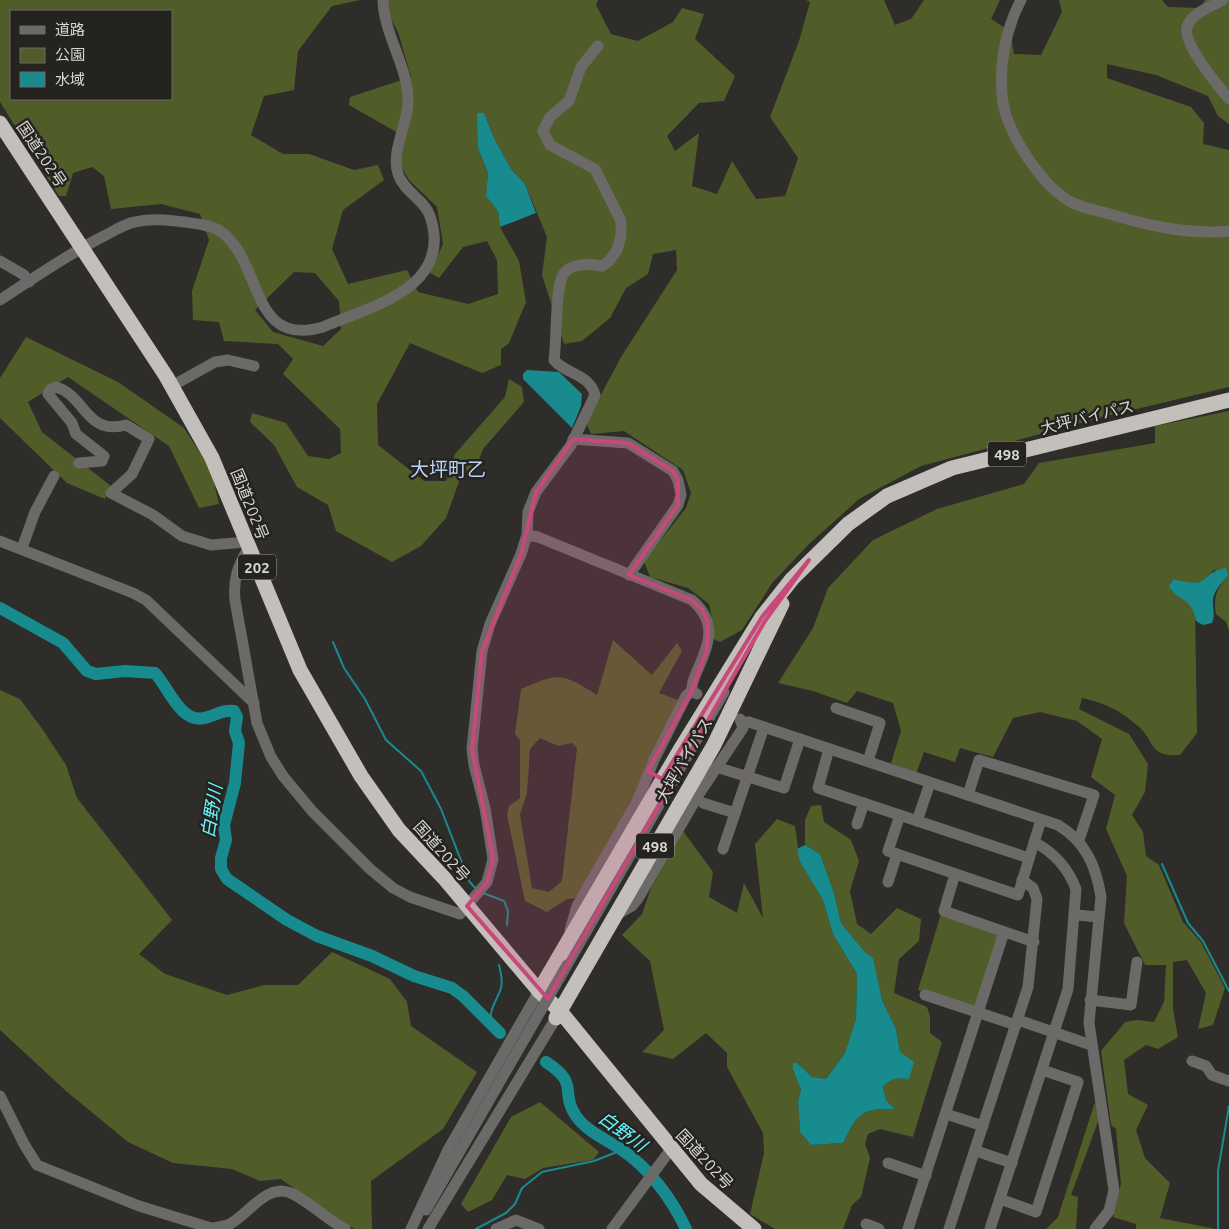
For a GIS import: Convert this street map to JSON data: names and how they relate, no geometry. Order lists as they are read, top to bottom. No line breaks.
{"streets":{"highway":["国道202号","大坪バイパス","498","202"]},"crossings":[["国道202号","大坪バイパス"]],"districts":["大坪町乙"],"water":["白野川"],"legend":["道路","公園","水域"]}
